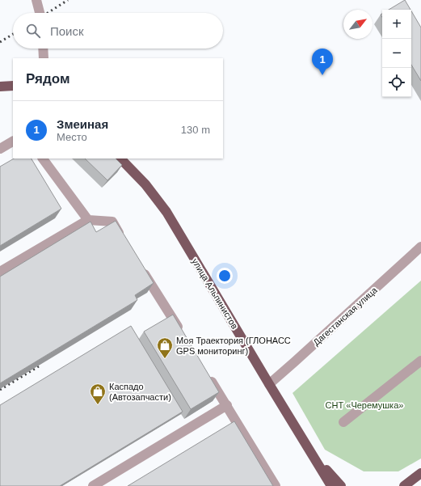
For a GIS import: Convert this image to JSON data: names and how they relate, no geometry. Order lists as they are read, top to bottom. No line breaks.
{"streets":{"main road":["улица Альпинистов"],"street":["Дагестанская улица"]},"crossings":[["улица Альпинистов","Дагестанская улица"]],"parks":["СНТ «Черемушка»"],"places":{"shop":["Моя Траектория (ГЛОНАСС GPS мониторинг)","Каспадо (Автозапчасти)"]},"north":"top right","page":{"map_buttons":["+","−"],"search":"Поиск","pins":"1","heading":"Рядом","list":[{"mark":"1","name":"Змеиная","note":"Место","value":"130 m"}]}}
